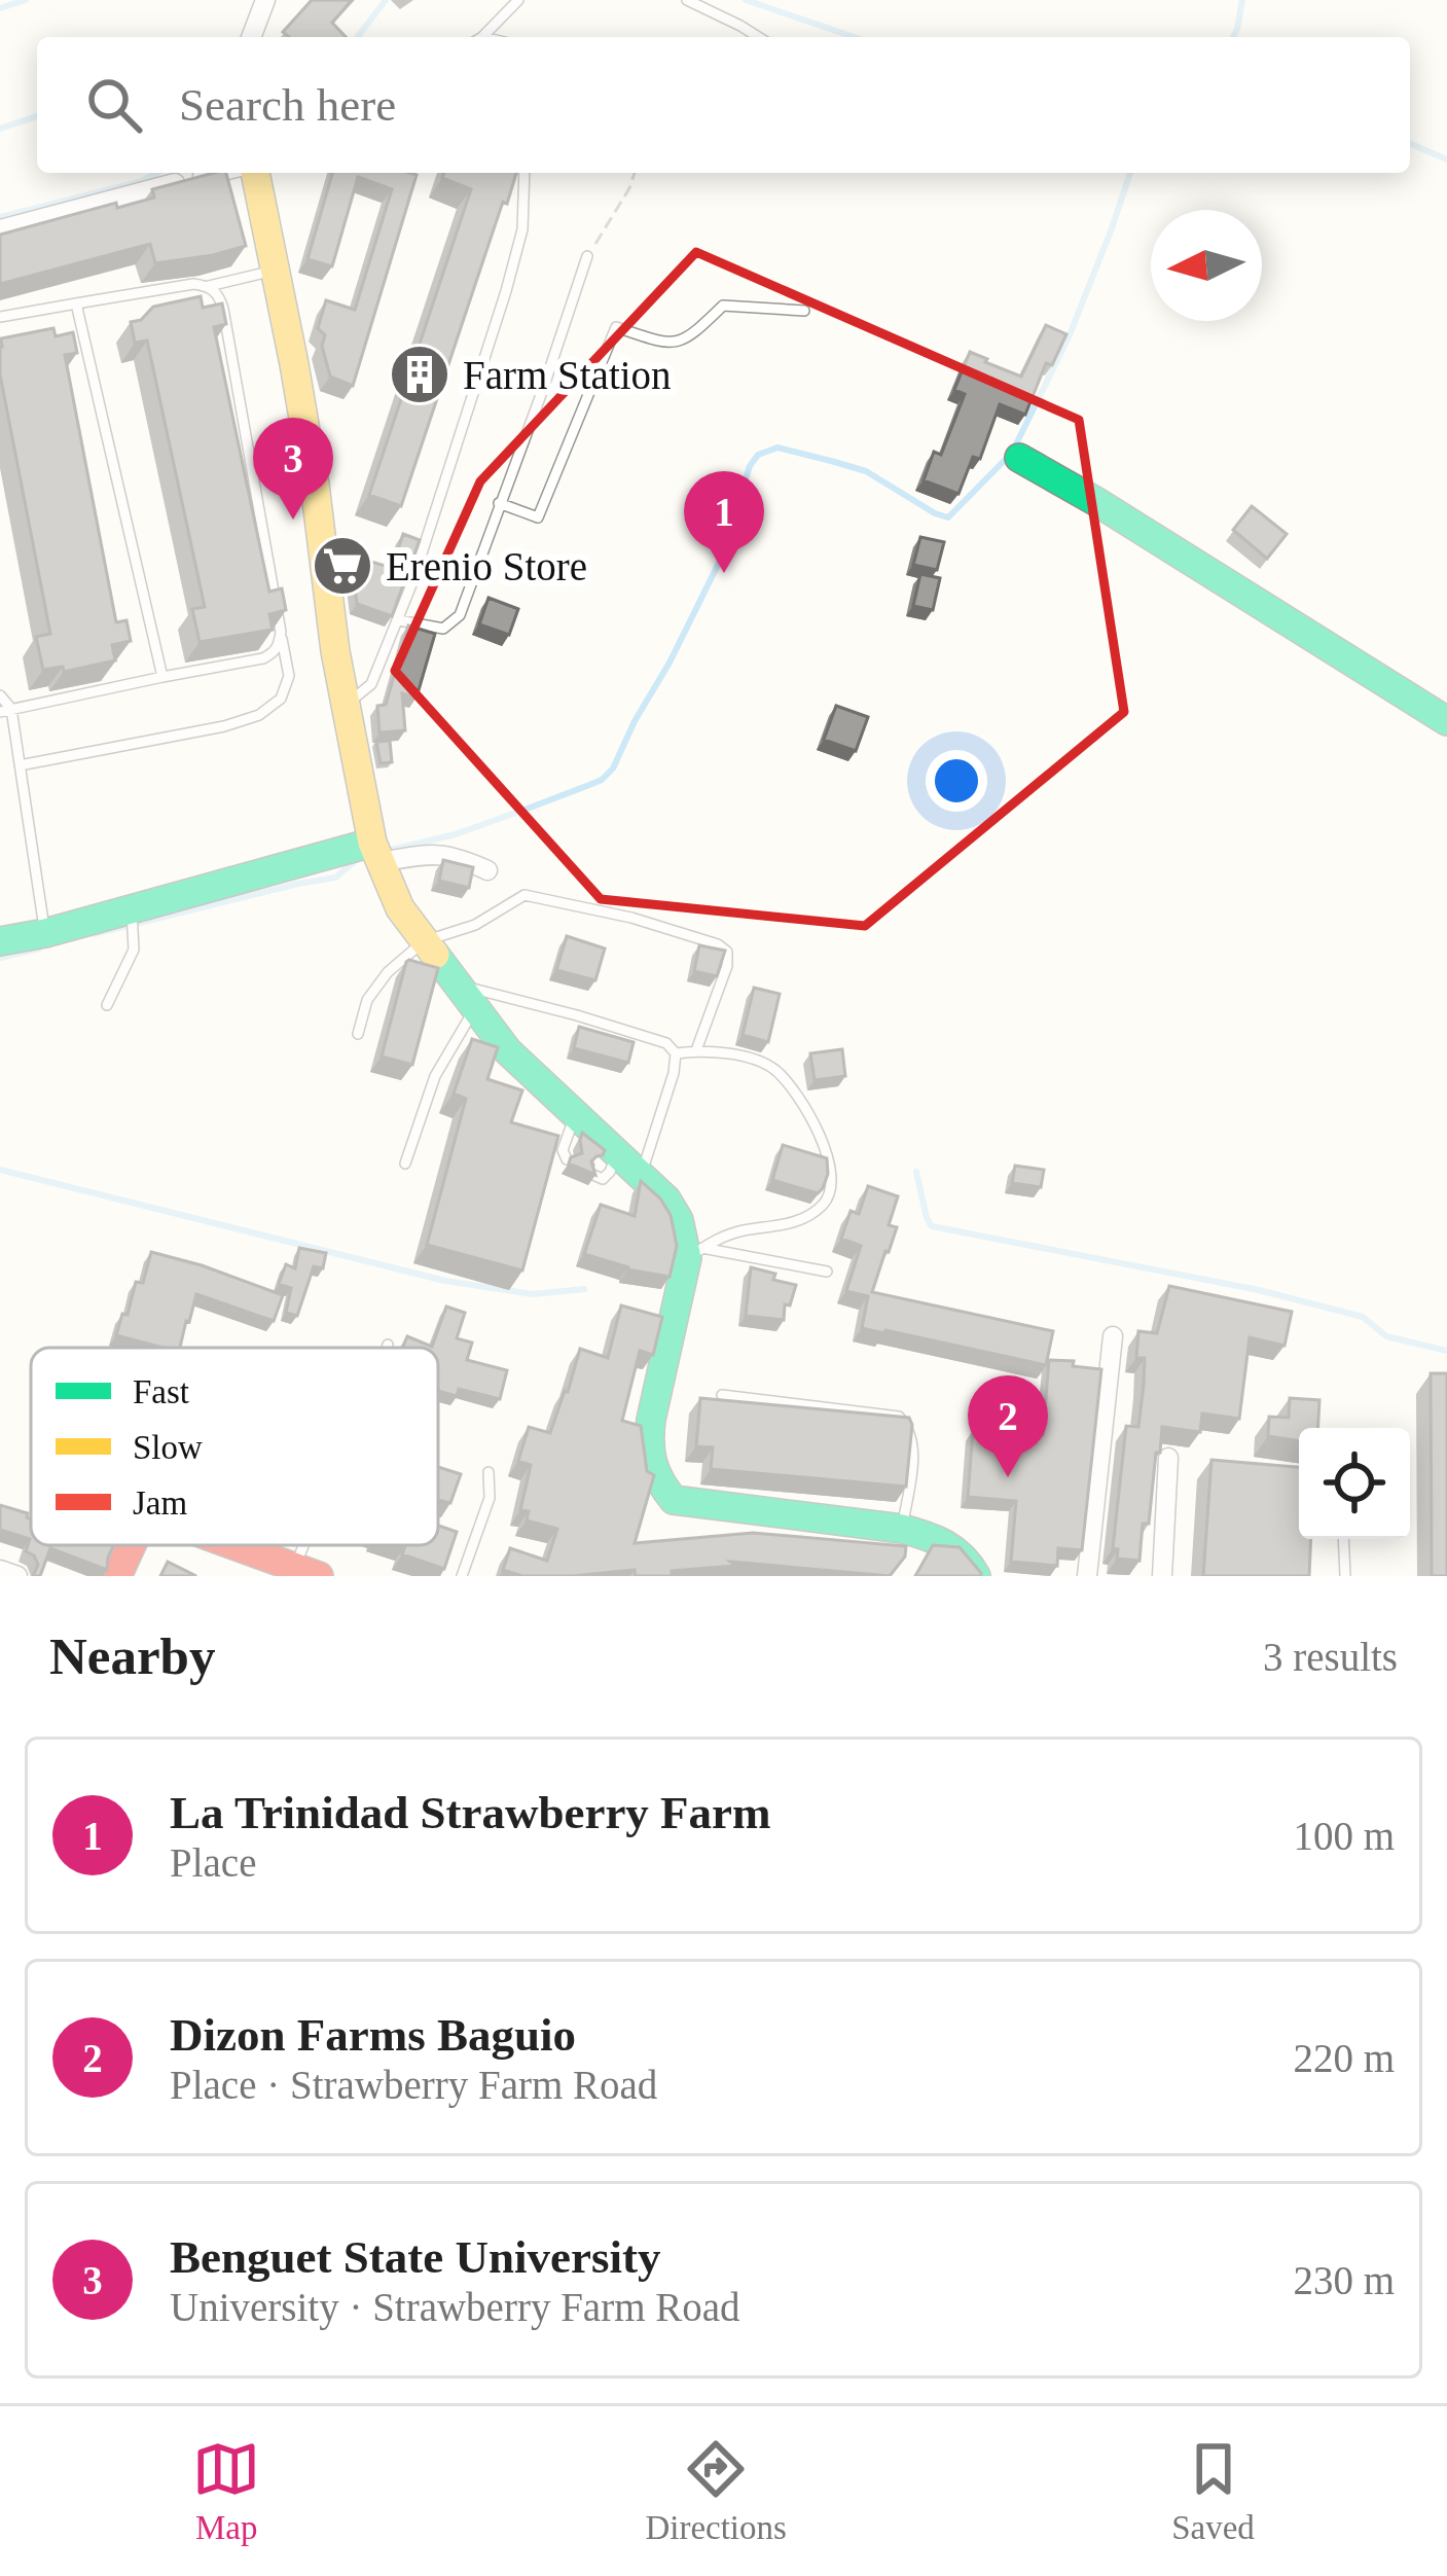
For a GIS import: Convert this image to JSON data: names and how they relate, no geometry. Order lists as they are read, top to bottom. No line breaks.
{"places":{"building":["Farm Station"],"supermarket":["Erenio Store"]},"legend":["Fast","Slow","Jam"],"north":"left","page":{"search":"Search here","pins":["3","1","2"],"heading":["Nearby","3 results"],"list":[{"mark":"1","name":"La Trinidad Strawberry Farm","note":"Place","value":"100 m"},{"mark":"2","name":"Dizon Farms Baguio","note":"Place · Strawberry Farm Road","value":"220 m"},{"mark":"3","name":"Benguet State University","note":"University · Strawberry Farm Road","value":"230 m"}],"nav":["Map","Directions","Saved"]}}
